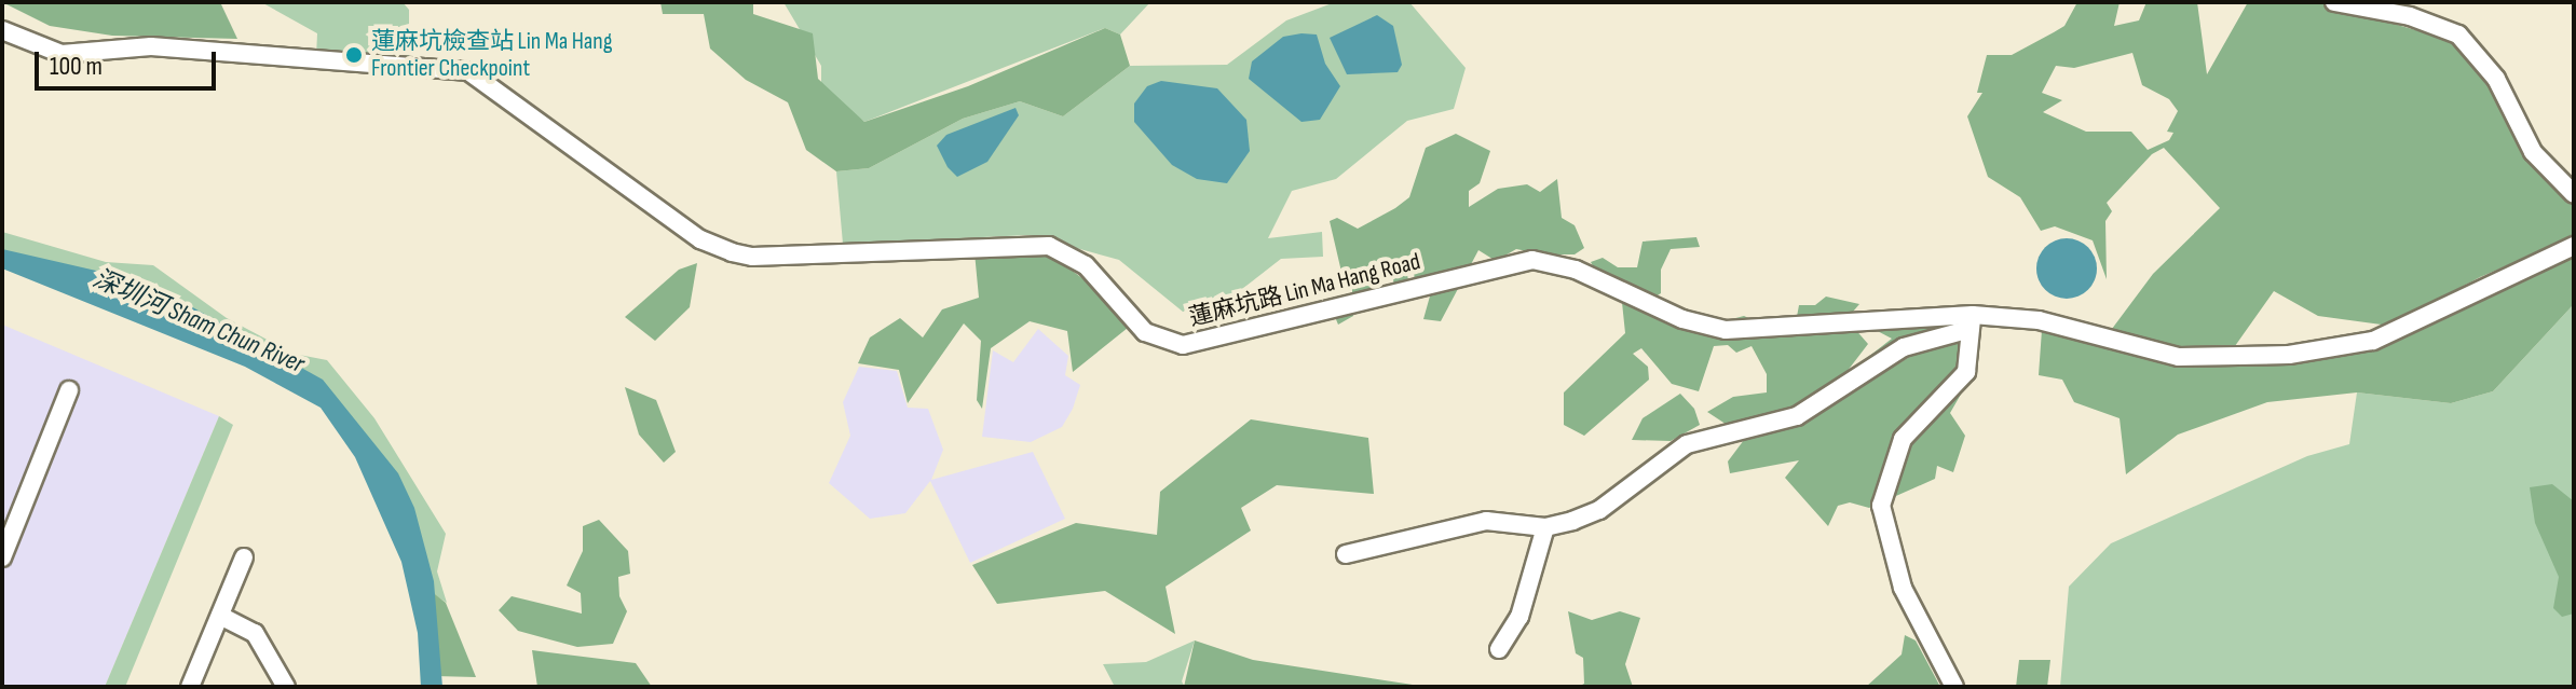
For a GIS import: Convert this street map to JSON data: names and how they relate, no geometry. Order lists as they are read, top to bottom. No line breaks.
{"streets":{"street":["蓮麻坑路 Lin Ma Hang Road"]},"water":["深圳河 Sham Chun River"],"places":["蓮麻坑檢查站 Lin Ma Hang Frontier Checkpoint"],"scale_bar":"100 m"}
